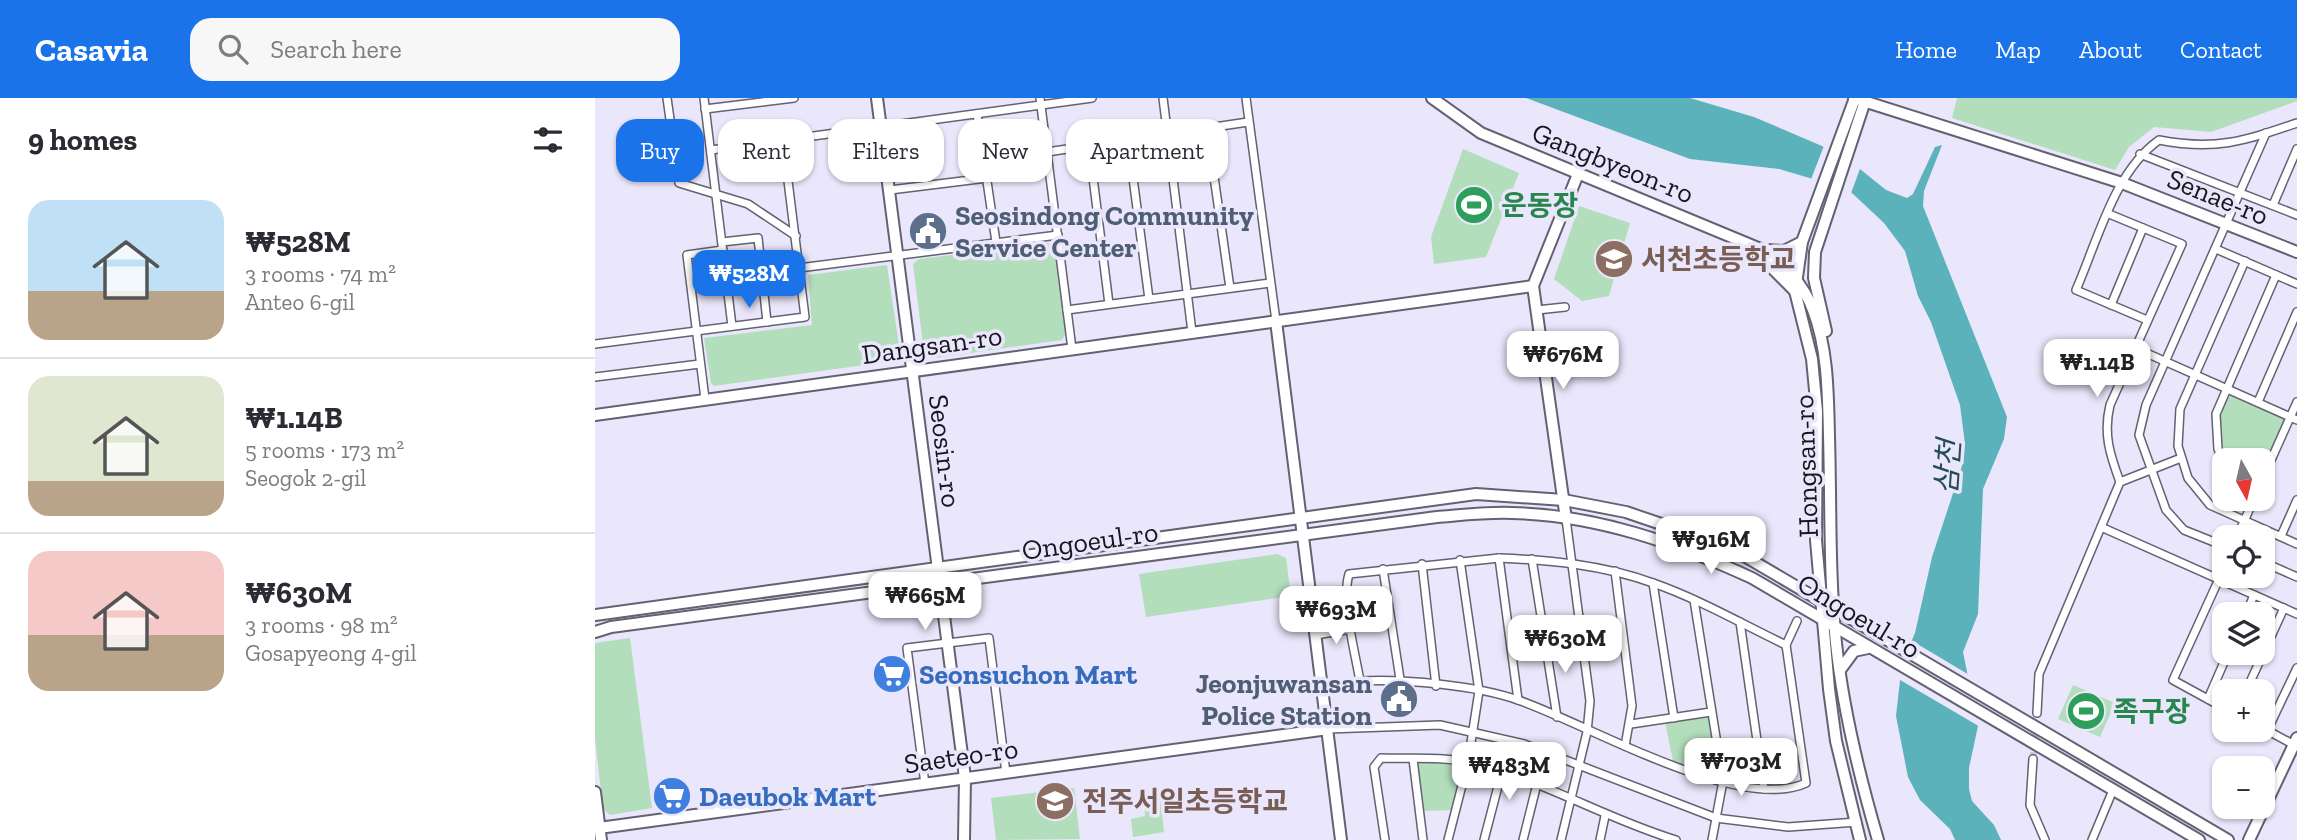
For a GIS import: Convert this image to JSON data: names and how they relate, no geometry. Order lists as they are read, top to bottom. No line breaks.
{"streets":{"street":["Gangbyeon-ro","Senae-ro","Dangsan-ro","Seosin-ro","Hongsan-ro","Ongoeul-ro","Saeteo-ro"]},"crossings":[["Gangbyeon-ro","Hongsan-ro"],["Senae-ro","Hongsan-ro"],["Dangsan-ro","Seosin-ro"],["Seosin-ro","Ongoeul-ro"],["Seosin-ro","Saeteo-ro"],["Hongsan-ro","Ongoeul-ro"],["Hongsan-ro","Saeteo-ro"]],"water":["삼천"],"places":{"sports":["운동장","족구장"],"public building":["Seosindong Community Service Center","Jeonjuwansan Police Station"],"school or university":["서천초등학교","전주서일초등학교"],"supermarket":["Seonsuchon Mart","Daeubok Mart"]},"north":"bottom","page":{"header":"Casavia","search":"Search here","nav":["Home","Map","About","Contact"],"heading":"9 homes","chip":["Buy","Rent","Filters","New","Apartment"],"list":[{"name":"₩528M","note":"3 rooms · 74 m² · Anteo 6-gil"},{"name":"₩1.14B","note":"5 rooms · 173 m² · Seogok 2-gil"},{"name":"₩630M","note":"3 rooms · 98 m² · Gosapyeong 4-gil"}],"price":["₩528M","₩676M","₩1.14B","₩916M","₩665M","₩693M","₩630M","₩703M","₩483M"],"map_buttons":["+","−"]}}
